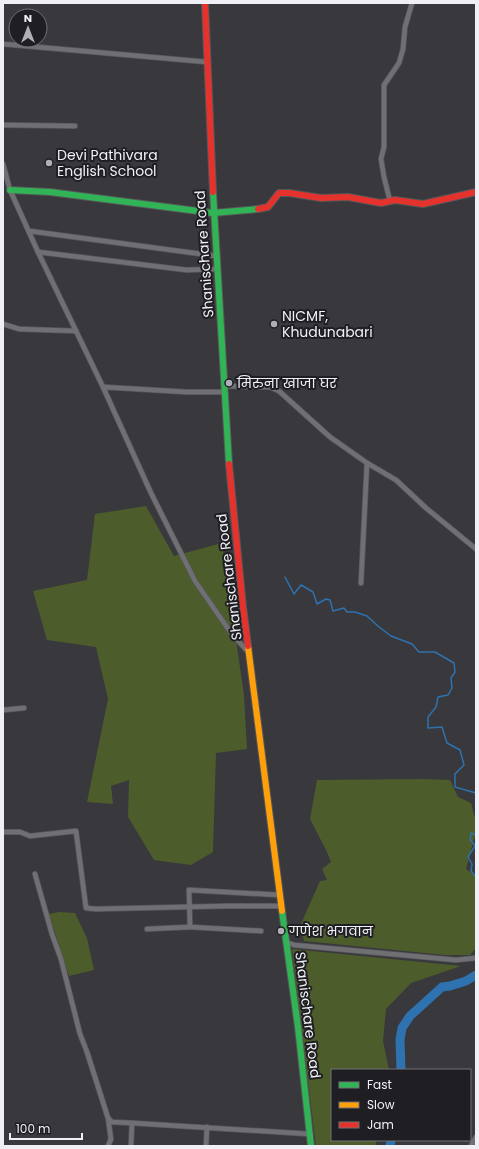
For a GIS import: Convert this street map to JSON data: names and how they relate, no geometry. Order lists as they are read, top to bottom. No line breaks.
{"streets":{"street":["Shanischare Road"]},"places":["Devi Pathivara English School","NICMF, Khudunabari","मिरुना खाजा घर","गणेश भगवान"],"legend":["Fast","Slow","Jam"],"scale_bar":"100 m","north":"top"}
